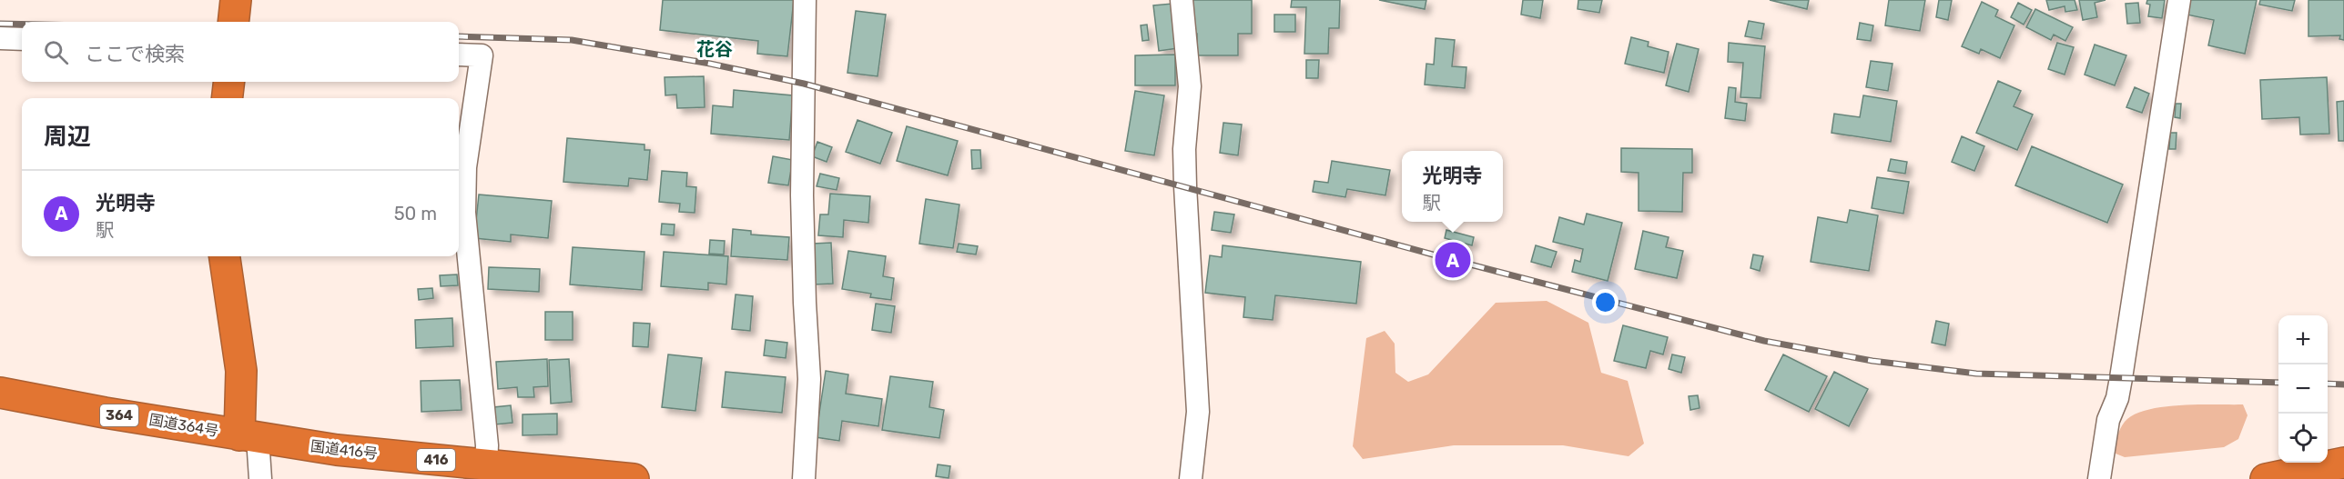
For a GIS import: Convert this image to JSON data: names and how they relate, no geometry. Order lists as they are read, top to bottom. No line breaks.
{"streets":{"highway":["364","国道364号","国道416号","416"]},"crossings":[["国道364号","国道416号"]],"districts":["花谷"],"page":{"search":"ここで検索","heading":"周辺","popup":["光明寺","駅"],"list":[{"mark":"A","name":"光明寺","note":"駅","value":"50 m"}],"pins":"A","map_buttons":["+","−"]}}
